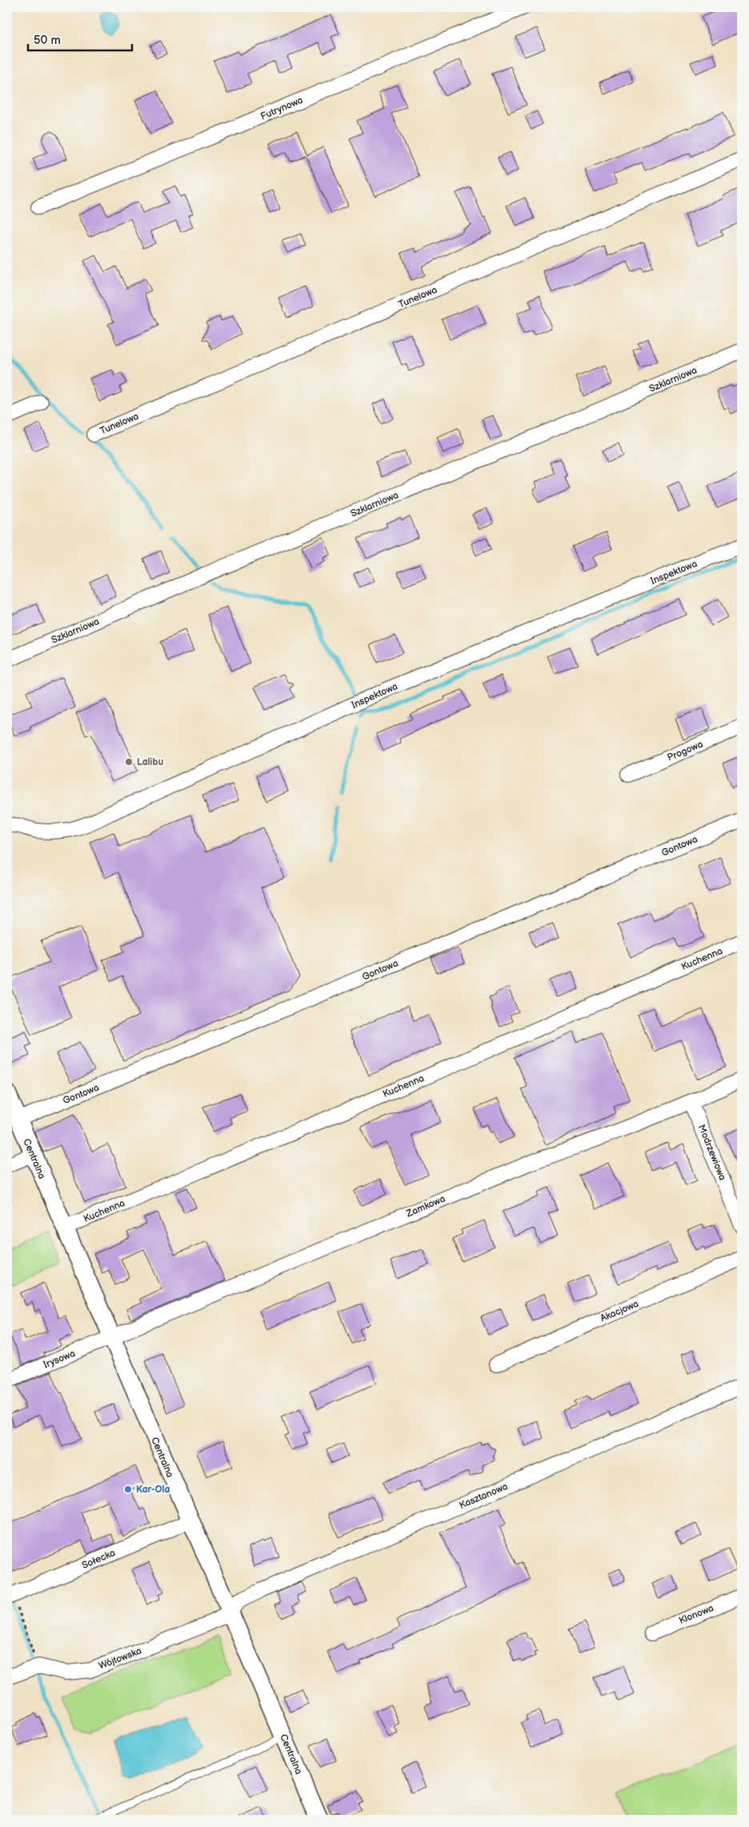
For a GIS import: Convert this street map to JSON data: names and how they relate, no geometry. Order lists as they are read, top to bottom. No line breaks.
{"streets":{"street":["Futrynowa","Tunelowa","Szklarniowa","Inspektowa","Progowa","Gontowa","Kuchenna","Modrzewiowa","Centralna","Zamkowa","Akacjowa","Irysowa","Kasztanowa","Sołecka","Klonowa","Wójtowska"]},"crossings":[["Gontowa","Centralna"],["Kuchenna","Centralna"],["Modrzewiowa","Zamkowa"],["Centralna","Zamkowa"],["Centralna","Irysowa"],["Centralna","Kasztanowa"],["Centralna","Sołecka"],["Centralna","Wójtowska"],["Zamkowa","Irysowa"],["Kasztanowa","Wójtowska"]],"places":["Lalibu","Kar-Ola"],"scale_bar":"50 m"}
